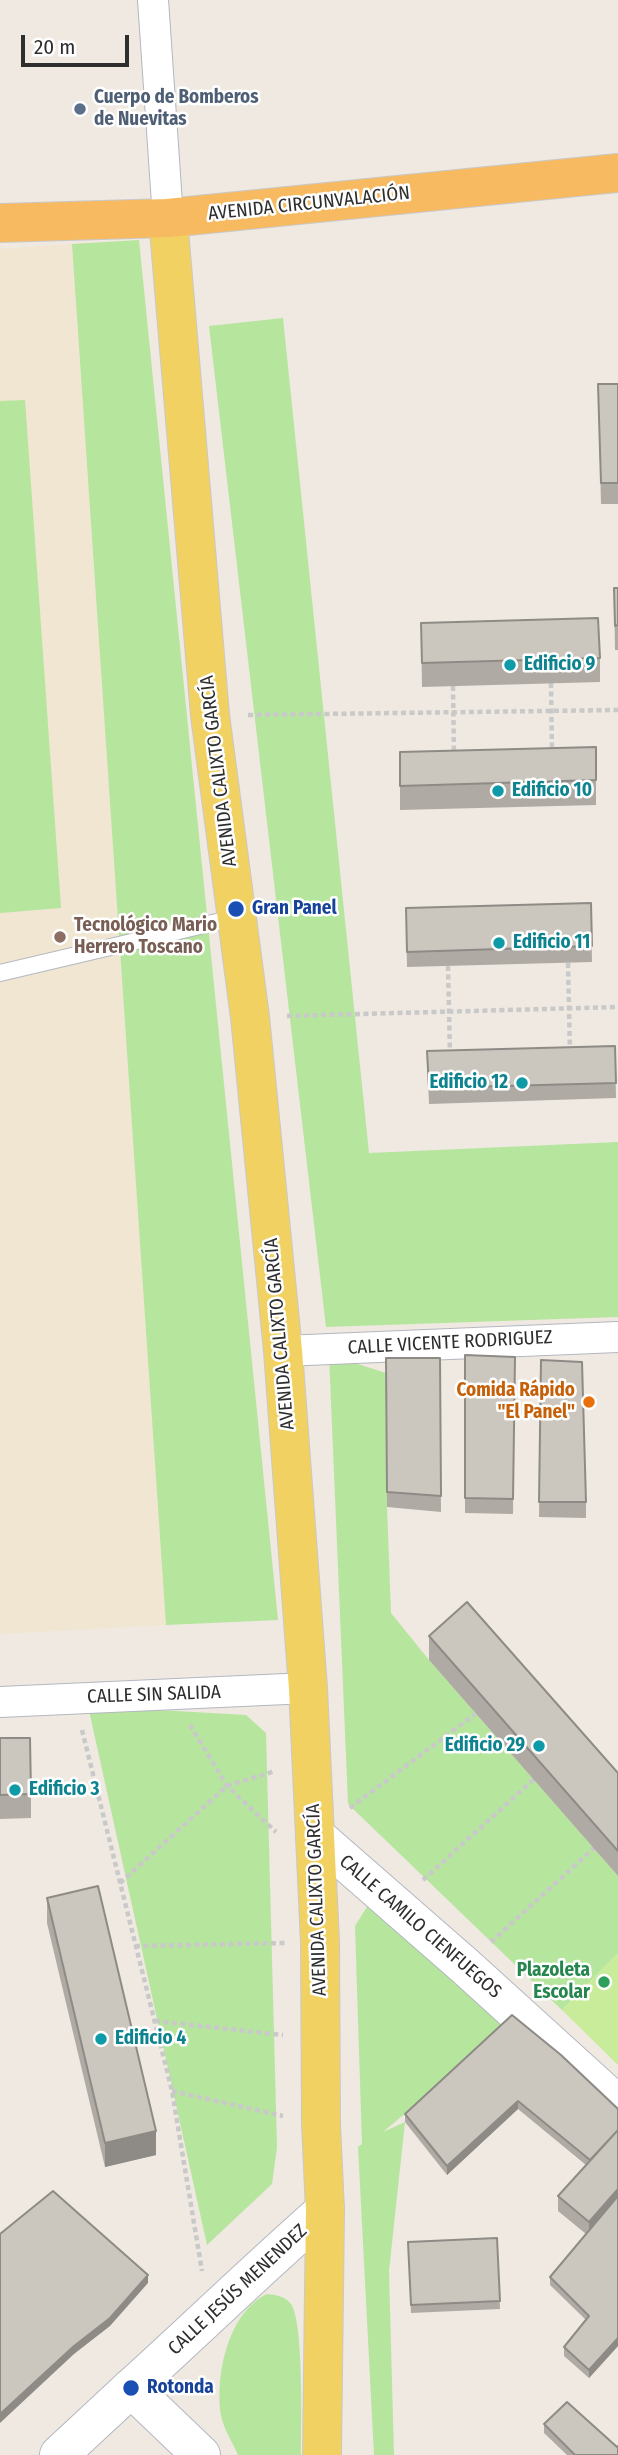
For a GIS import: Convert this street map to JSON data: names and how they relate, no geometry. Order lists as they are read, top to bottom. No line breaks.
{"streets":{"highway":["AVENIDA CIRCUNVALACIÓN"],"main road":["AVENIDA CALIXTO GARCÍA","CALLE CAMILO CIENFUEGOS","CALLE JESÚS MENENDEZ"],"street":["CALLE VICENTE RODRIGUEZ","CALLE SIN SALIDA"]},"crossings":[["AVENIDA CIRCUNVALACIÓN","AVENIDA CALIXTO GARCÍA"],["AVENIDA CALIXTO GARCÍA","CALLE VICENTE RODRIGUEZ"],["AVENIDA CALIXTO GARCÍA","CALLE SIN SALIDA"],["AVENIDA CALIXTO GARCÍA","CALLE CAMILO CIENFUEGOS"],["AVENIDA CALIXTO GARCÍA","CALLE JESÚS MENENDEZ"]],"places":["Cuerpo de Bomberos de Nuevitas","Edificio 9","Edificio 10","Gran Panel","Tecnológico Mario Herrero Toscano","Edificio 11","Edificio 12","Comida Rápido \"El Panel\"","Edificio 29","Edificio 3","Plazoleta Escolar","Edificio 4","Rotonda"],"scale_bar":"20 m"}
